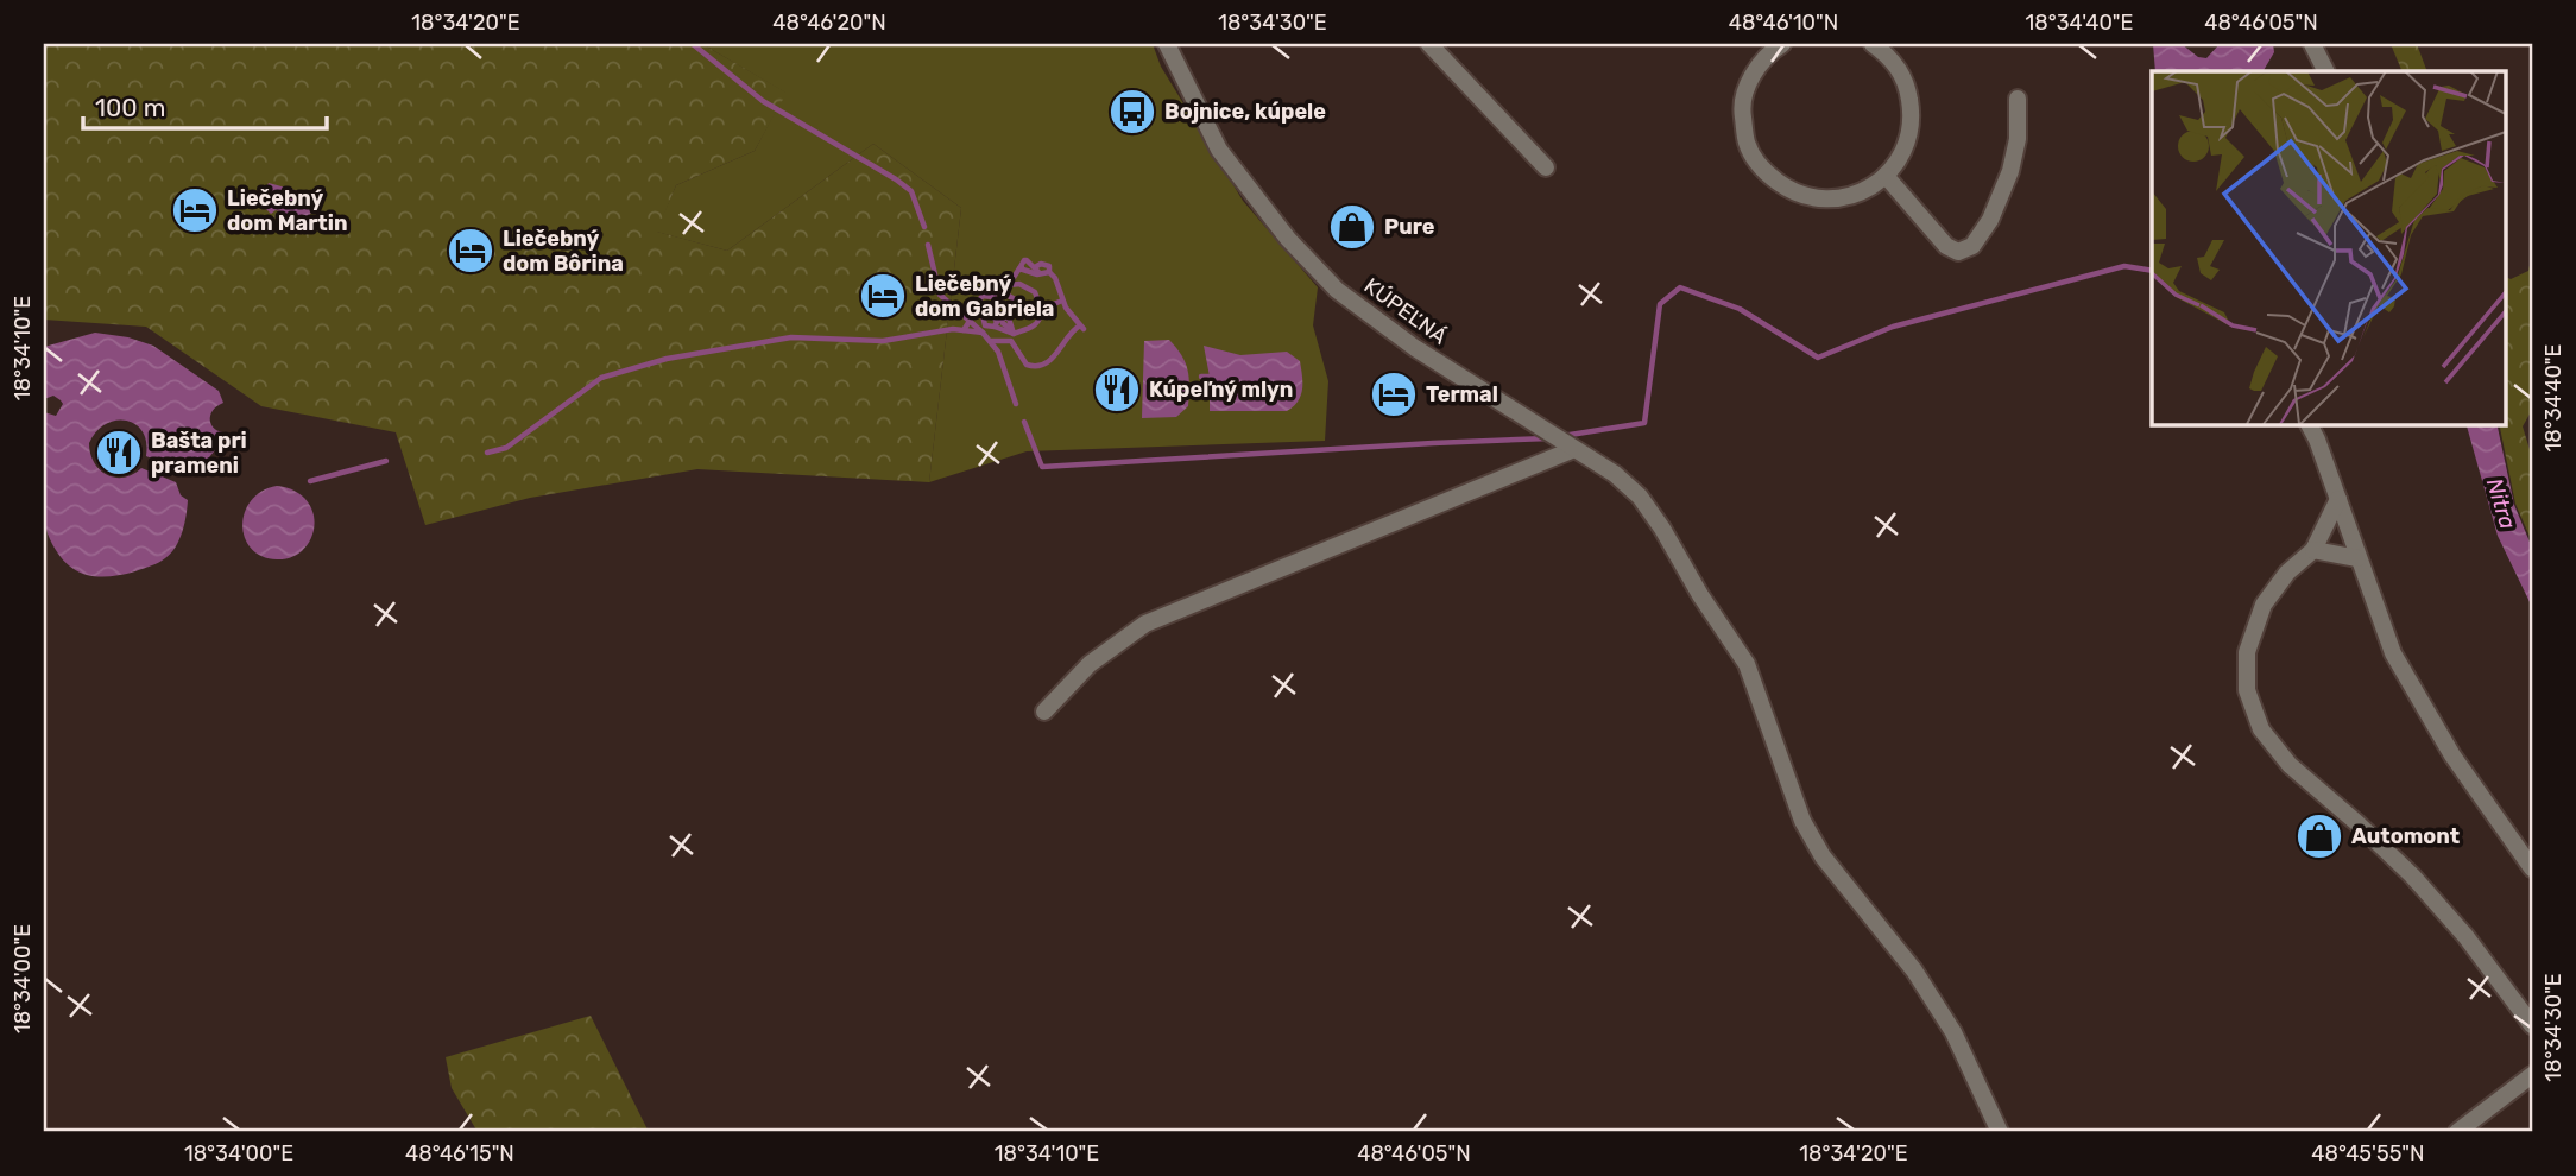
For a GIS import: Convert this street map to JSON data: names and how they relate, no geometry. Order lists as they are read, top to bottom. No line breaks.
{"streets":{"street":["KÚPEĽNÁ"]},"water":["Nitra"],"places":{"bus stop":["Bojnice, kúpele"],"hotel":["Liečebný dom Martin","Liečebný dom Bôrina","Liečebný dom Gabriela","Termal"],"shop":["Pure","Automont"],"restaurant":["Kúpeľný mlyn","Bašta pri prameni"]},"scale_bar":"100 m","coordinates":["18°34'20\"E","48°46'20\"N","18°34'30\"E","48°46'10\"N","18°34'40\"E","48°46'05\"N","18°34'10\"E","18°34'00\"E","48°46'15\"N","48°45'55\"N"]}
